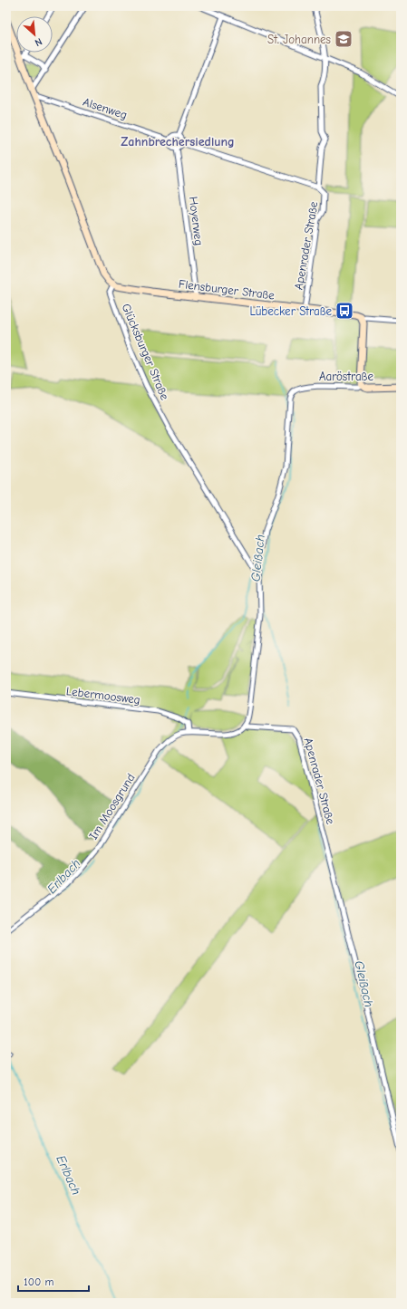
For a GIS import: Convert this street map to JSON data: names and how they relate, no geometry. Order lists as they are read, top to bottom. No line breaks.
{"streets":{"street":["Alsenweg","Hoyerweg","Apenrader Straße","Flensburger Straße","Glücksburger Straße","Aaröstraße","Lebermoosweg","Im Moosgrund"]},"crossings":[["Alsenweg","Hoyerweg"],["Hoyerweg","Flensburger Straße"],["Apenrader Straße","Flensburger Straße"],["Apenrader Straße","Im Moosgrund"],["Flensburger Straße","Glücksburger Straße"],["Glücksburger Straße","Aaröstraße"],["Lebermoosweg","Im Moosgrund"]],"districts":["Zahnbrechersiedlung"],"water":["Gleißach","Erlbach"],"places":{"school or university":["St. Johannes"],"bus stop":["Lübecker Straße"]},"scale_bar":"100 m","north":"bottom right"}
